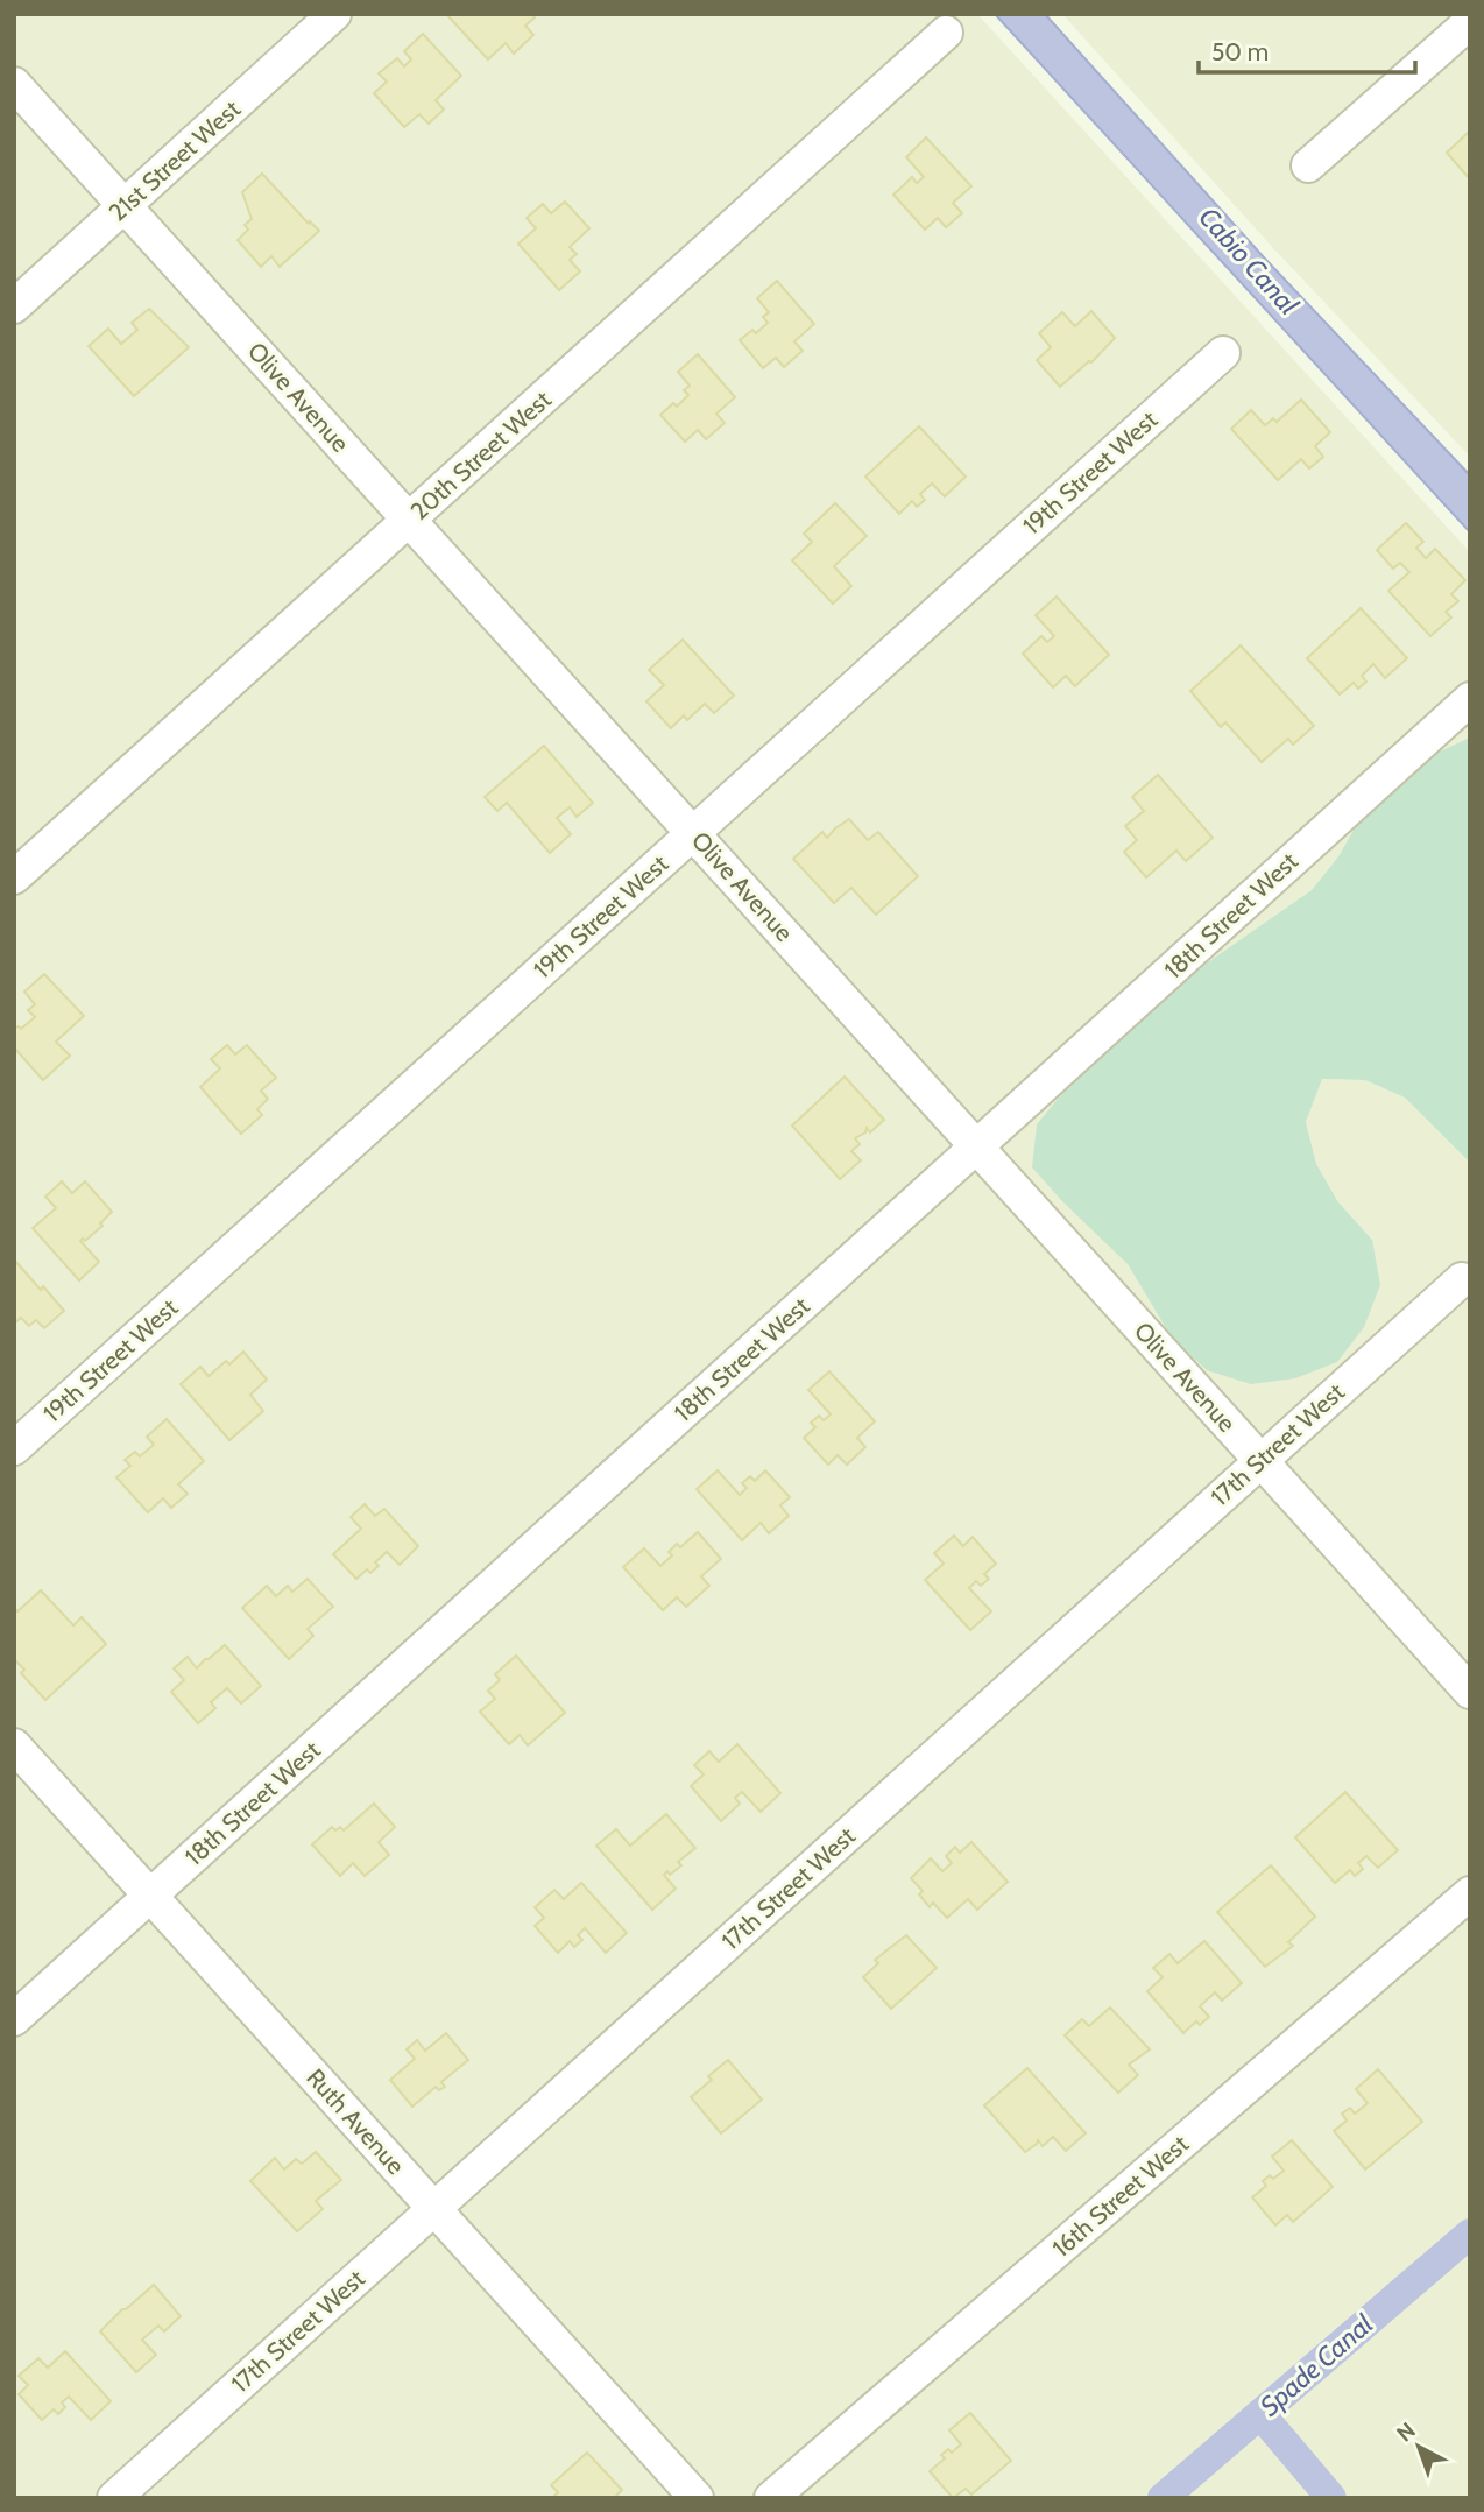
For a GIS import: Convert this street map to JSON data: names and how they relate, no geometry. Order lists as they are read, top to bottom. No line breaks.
{"streets":{"street":["21st Street West","Olive Avenue","20th Street West","19th Street West","18th Street West","17th Street West","Ruth Avenue","16th Street West"]},"crossings":[["21st Street West","Olive Avenue"],["Olive Avenue","20th Street West"],["Olive Avenue","19th Street West"],["Olive Avenue","18th Street West"],["Olive Avenue","17th Street West"],["18th Street West","Ruth Avenue"],["17th Street West","Ruth Avenue"]],"water":["Cabio Canal","Spade Canal"],"scale_bar":"50 m","north":"top left"}
